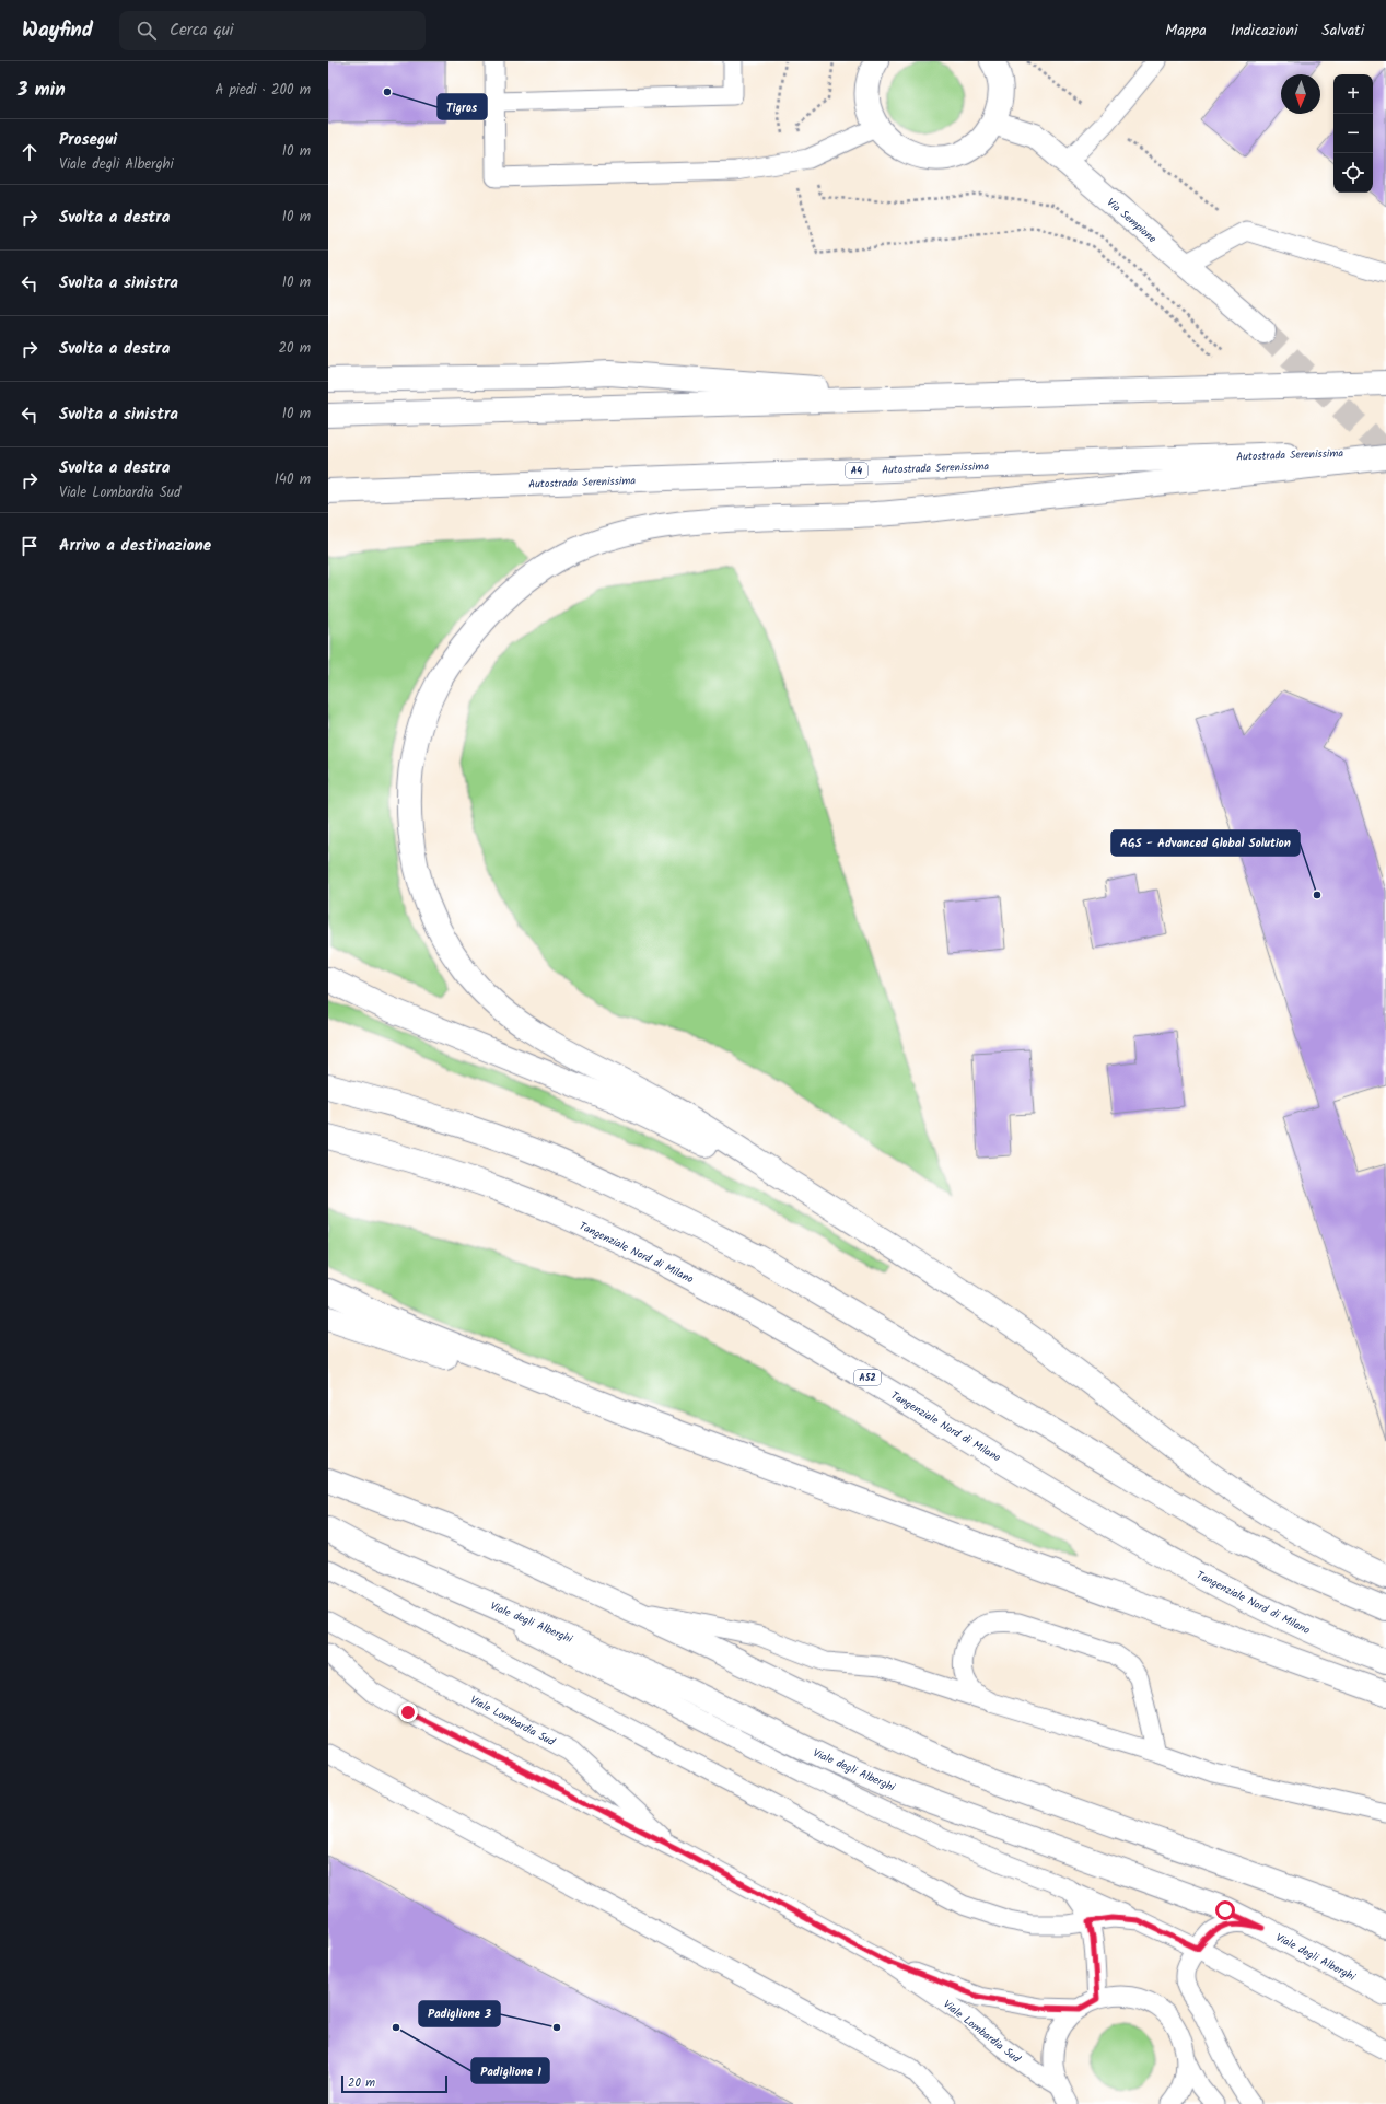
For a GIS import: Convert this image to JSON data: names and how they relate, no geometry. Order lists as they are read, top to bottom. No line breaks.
{"streets":{"main road":["Via Sempione","Autostrada Serenissima","A4","Tangenziale Nord di Milano","A52","Viale degli Alberghi"],"lane":["Viale Lombardia Sud"]},"places":["Tigros","AGS - Advanced Global Solution","Padiglione 1","Padiglione 3"],"scale_bar":"20 m","north":"bottom","page":{"header":"Wayfind","search":"Cerca qui","nav":["Mappa","Indicazioni","Salvati"],"heading":["3 min","A piedi · 200 m"],"map_buttons":["+","−"],"list":[["Prosegui","Viale degli Alberghi","10 m"],["Svolta a destra","10 m"],["Svolta a sinistra","10 m"],["Svolta a destra","20 m"],["Svolta a sinistra","10 m"],["Svolta a destra","Viale Lombardia Sud","140 m"],"Arrivo a destinazione"],"scale":"20 m"}}
